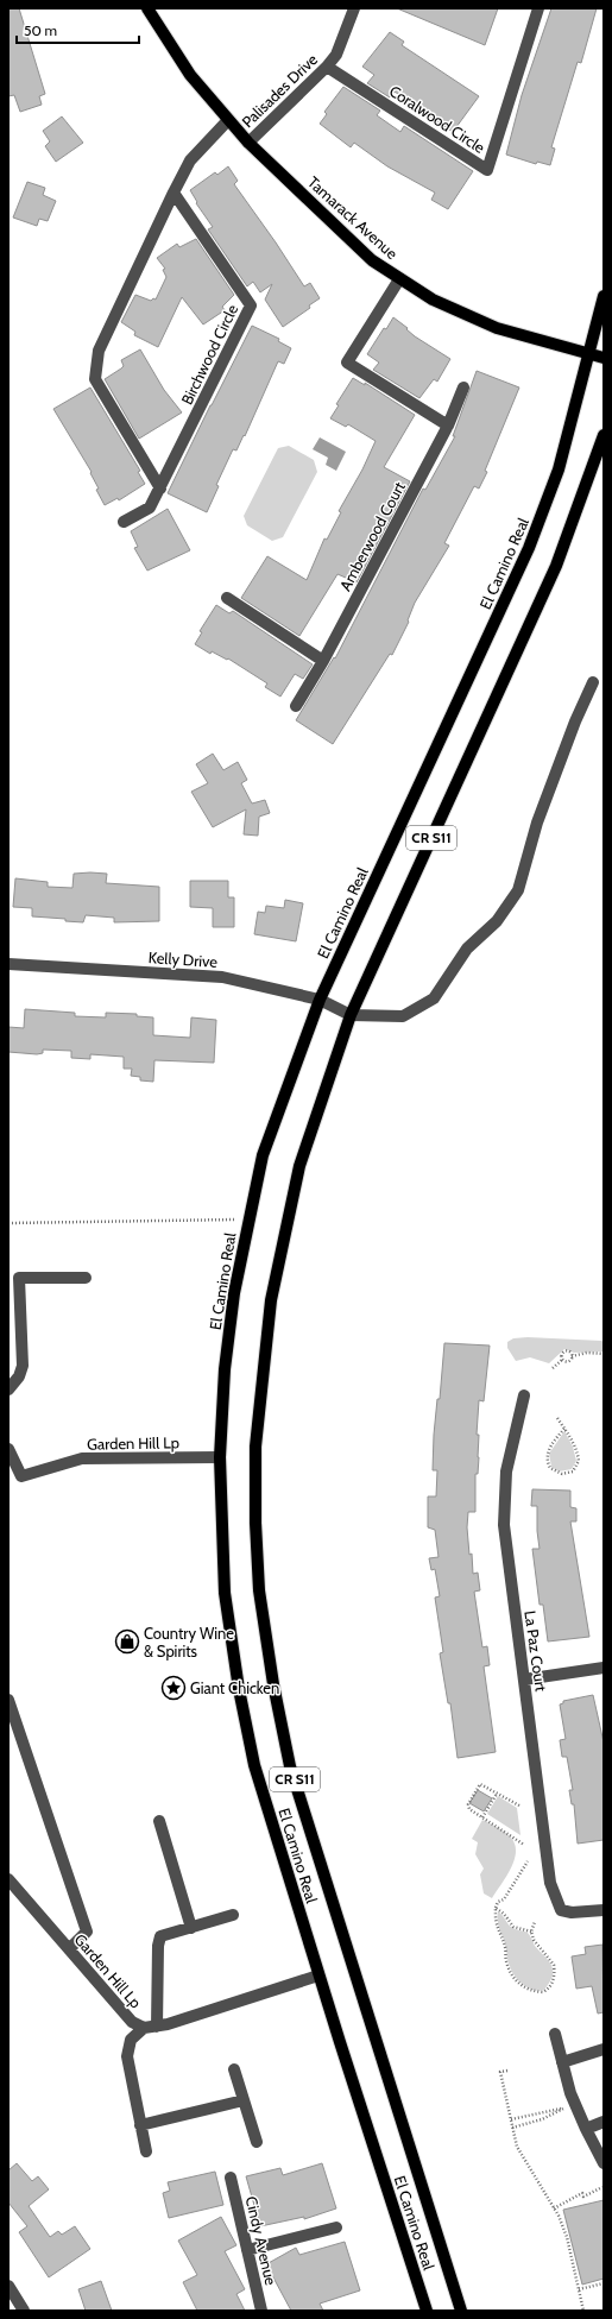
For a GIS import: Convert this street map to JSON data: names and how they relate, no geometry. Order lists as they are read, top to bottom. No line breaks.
{"streets":{"main road":["Tamarack Avenue","El Camino Real","CR S11"],"street":["Palisades Drive","Coralwood Circle","Birchwood Circle","Amberwood Court","Kelly Drive","Garden Hill Lp","La Paz Court","Cindy Avenue"]},"crossings":[["Palisades Drive","Coralwood Circle"],["Palisades Drive","Tamarack Avenue"],["Tamarack Avenue","El Camino Real"],["El Camino Real","Kelly Drive"],["El Camino Real","Garden Hill Lp"]],"places":{"shop":["Country Wine & Spirits"],"place":["Giant Chicken"]},"scale_bar":"50 m"}
